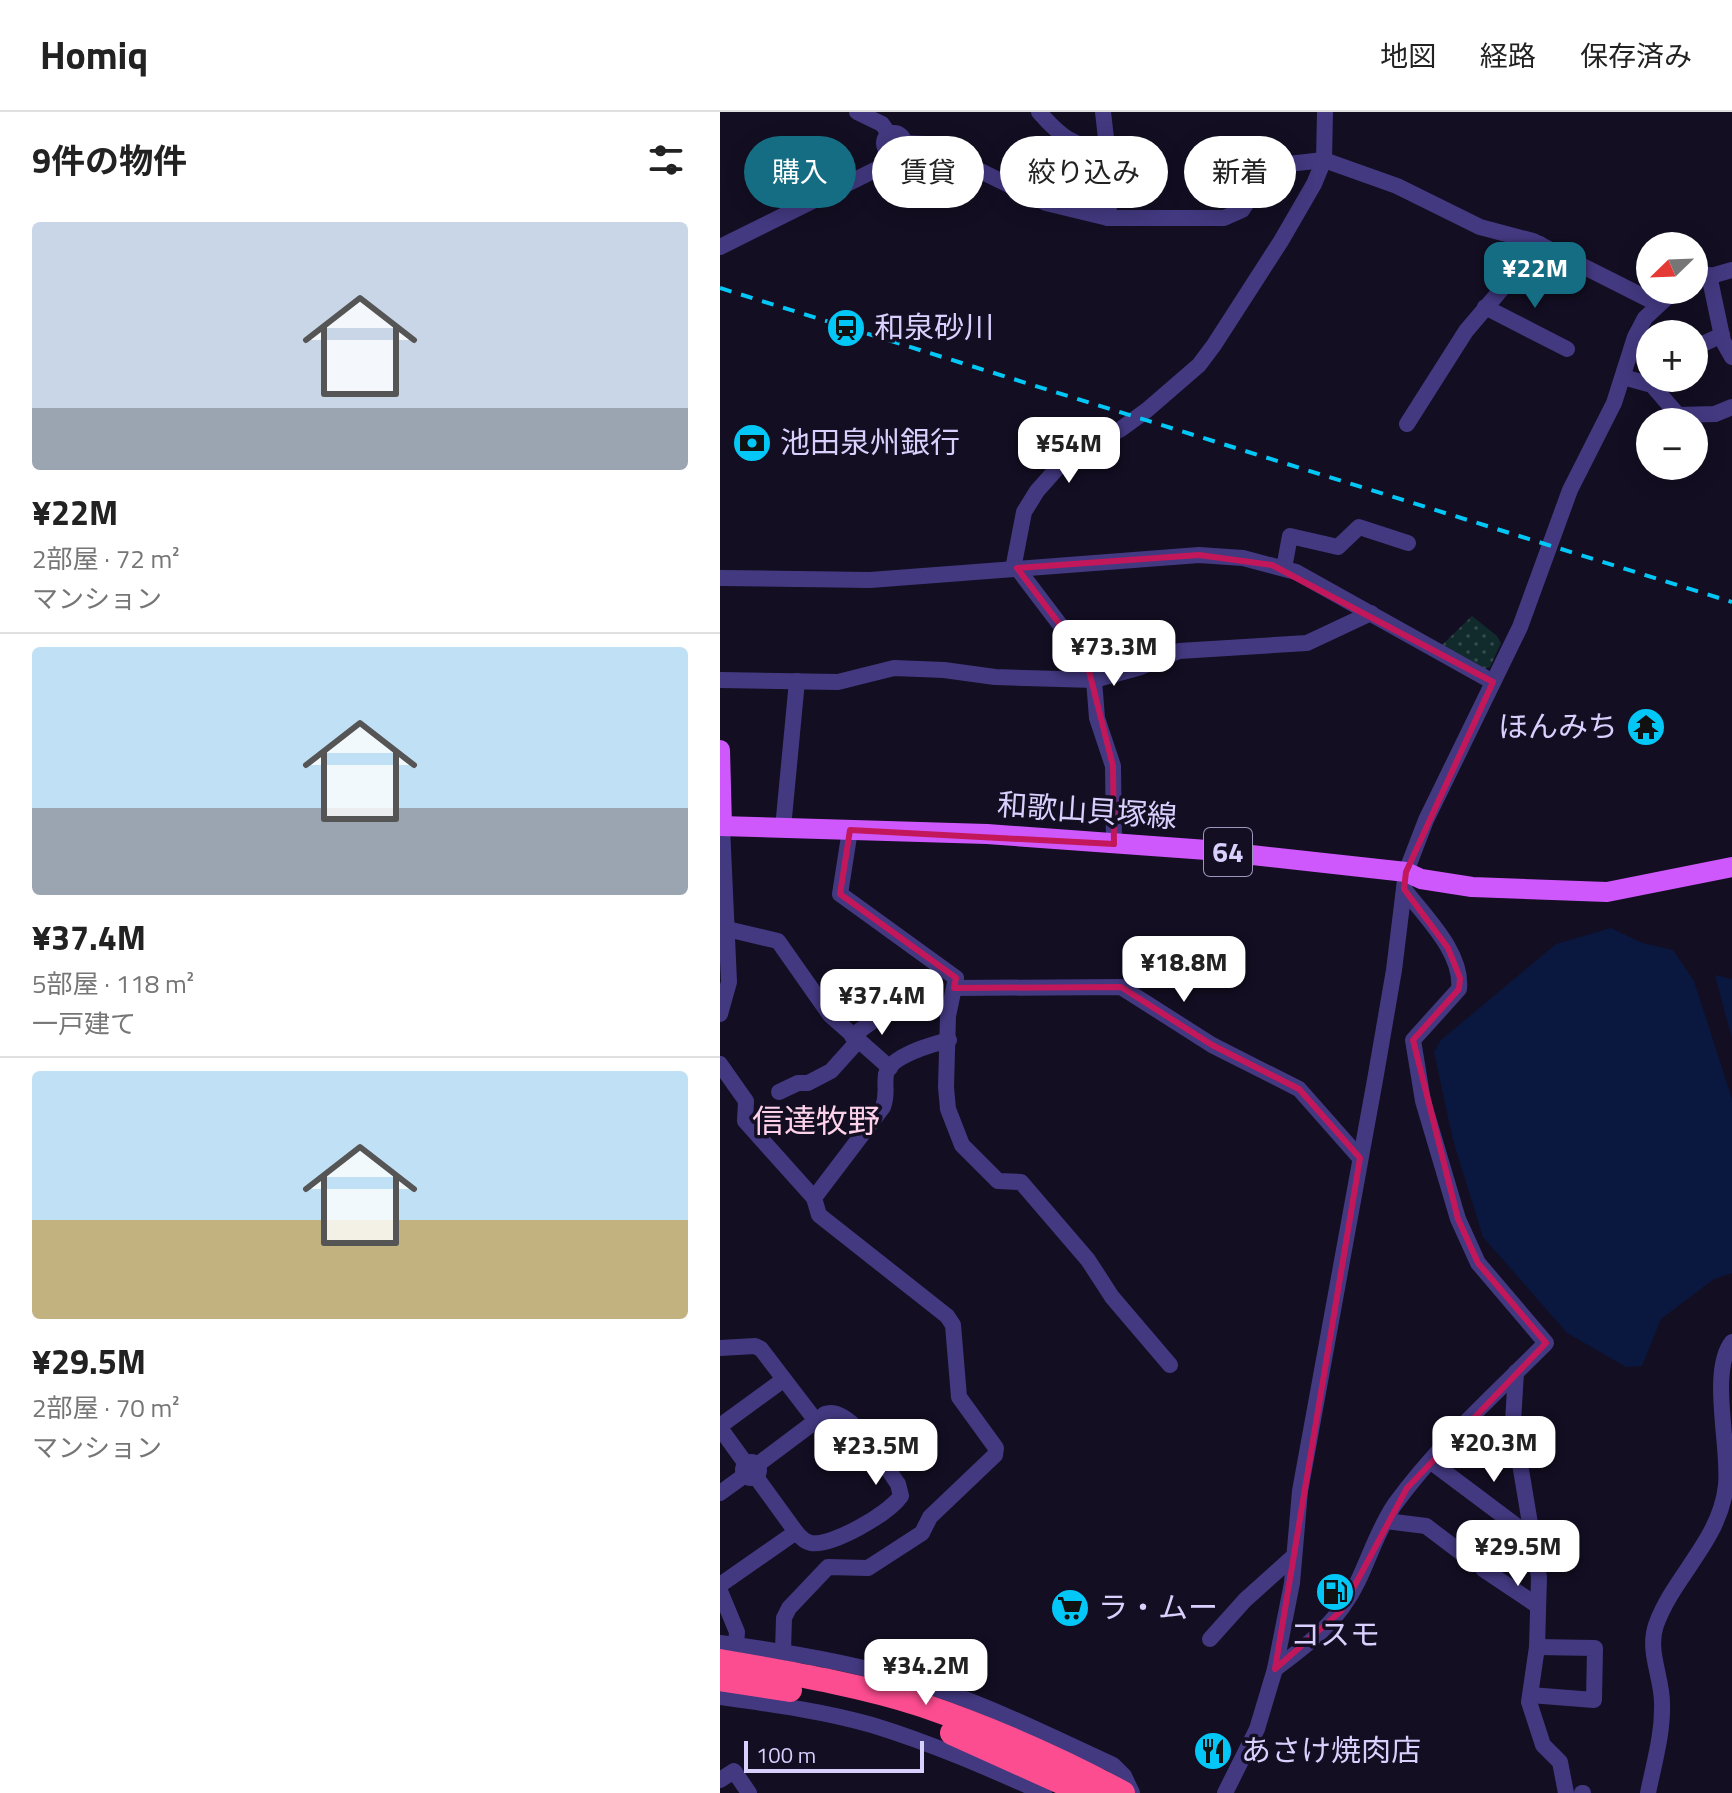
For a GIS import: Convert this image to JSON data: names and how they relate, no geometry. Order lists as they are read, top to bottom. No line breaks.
{"streets":{"main road":["和歌山貝塚線","64"]},"districts":["信達牧野"],"places":{"station":["和泉砂川"],"bank":["池田泉州銀行"],"temple":["ほんみち"],"fuel station":["コスモ"],"supermarket":["ラ・ムー"],"restaurant":["あさけ焼肉店"]},"scale_bar":"100 m","north":"bottom left","page":{"header":"Homiq","nav":["地図","経路","保存済み"],"heading":"9件の物件","chip":["購入","賃貸","絞り込み","新着"],"list":[{"name":"¥22M","note":"2部屋 · 72 m² · マンション"},{"name":"¥37.4M","note":"5部屋 · 118 m² · 一戸建て"},{"name":"¥29.5M","note":"2部屋 · 70 m² · マンション"}],"map_buttons":["+","−"],"price":["¥22M","¥54M","¥73.3M","¥18.8M","¥37.4M","¥20.3M","¥23.5M","¥29.5M","¥34.2M"],"scale":"100 m"}}
